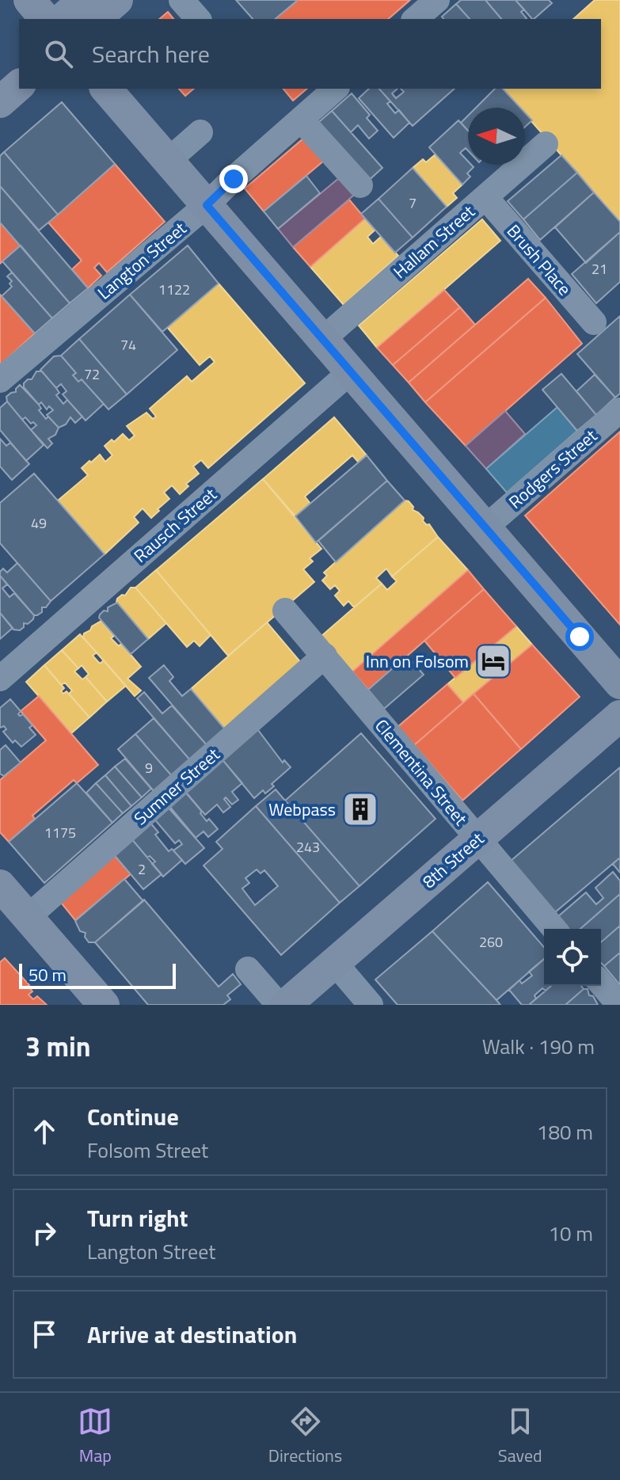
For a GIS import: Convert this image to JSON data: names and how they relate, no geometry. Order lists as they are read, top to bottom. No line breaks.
{"streets":{"main road":["8th Street"],"street":["Hallam Street","Brush Place","Langton Street","Rodgers Street","Rausch Street","Clementina Street","Sumner Street"]},"crossings":[["Hallam Street","Brush Place"],["Clementina Street","Sumner Street"],["Clementina Street","8th Street"]],"places":{"hotel":["Inn on Folsom"],"building":["Webpass"]},"house_numbers":["7","21","1122","74","72","49","9","1175","243","2","260"],"scale_bar":"50 m","north":"left","page":{"search":"Search here","scale":"50 m","heading":["3 min","Walk · 190 m"],"list":[["Continue","Folsom Street","180 m"],["Turn right","Langton Street","10 m"],"Arrive at destination"],"nav":["Map","Directions","Saved"]}}
